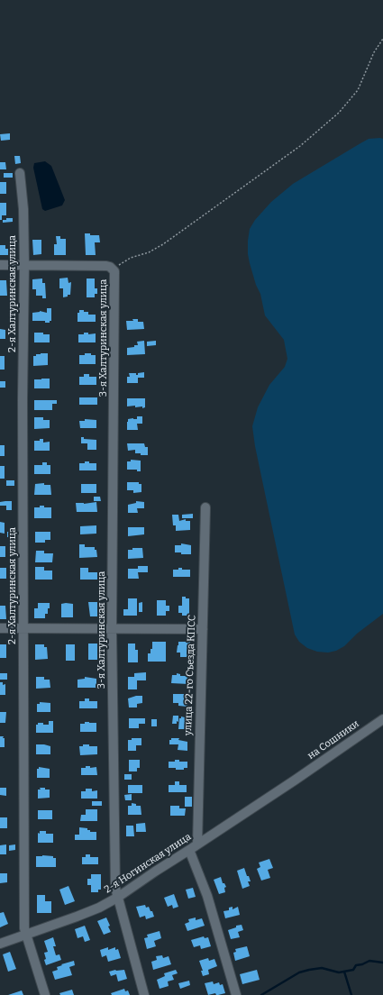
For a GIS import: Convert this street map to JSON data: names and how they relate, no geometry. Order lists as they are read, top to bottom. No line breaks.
{"streets":{"street":["2-я Халтуринская улица","3-я Халтуринская улица","улица 22-го Съезда КПСС","на Сошники","2-я Ногинская улица"]},"crossings":[["2-я Халтуринская улица","2-я Ногинская улица"],["3-я Халтуринская улица","2-я Ногинская улица"],["улица 22-го Съезда КПСС","2-я Ногинская улица"],["на Сошники","2-я Ногинская улица"]]}
